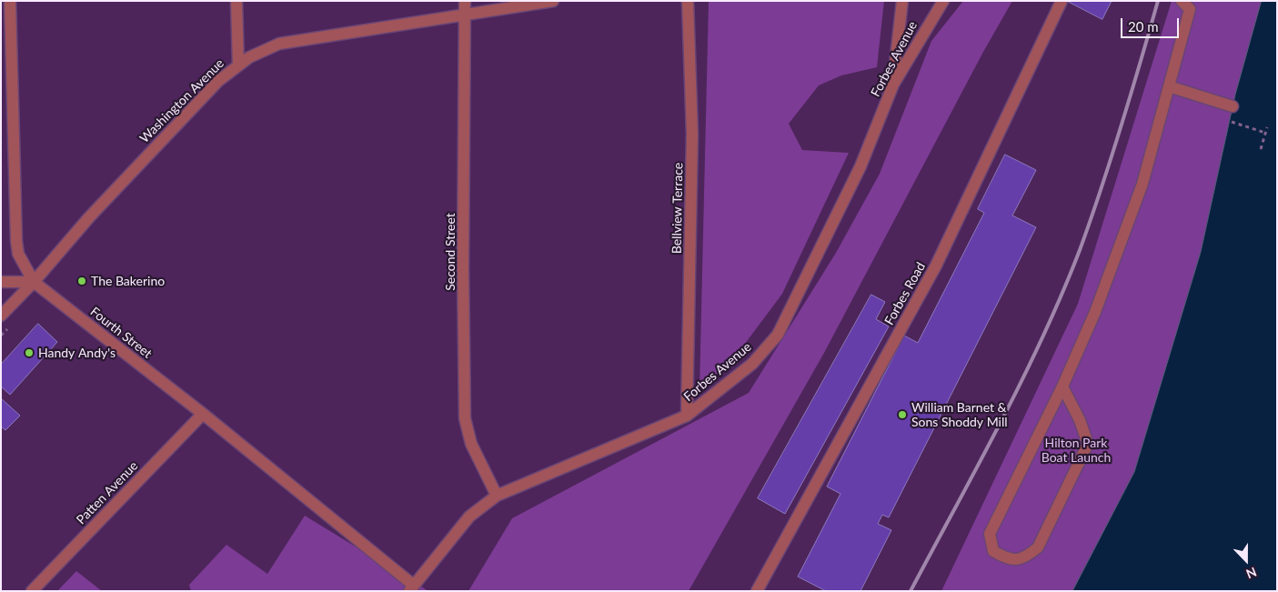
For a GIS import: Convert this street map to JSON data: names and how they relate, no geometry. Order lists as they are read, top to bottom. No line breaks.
{"streets":{"street":["Forbes Avenue","Washington Avenue","Bellview Terrace","Second Street","Forbes Road","Fourth Street","Patten Avenue"]},"crossings":[["Forbes Avenue","Bellview Terrace"],["Forbes Avenue","Second Street"],["Forbes Avenue","Fourth Street"],["Washington Avenue","Second Street"],["Washington Avenue","Fourth Street"],["Fourth Street","Patten Avenue"]],"parks":["Hilton Park Boat Launch"],"places":["The Bakerino","Handy Andy's","William Barnet & Sons Shoddy Mill"],"scale_bar":"20 m","north":"bottom"}
